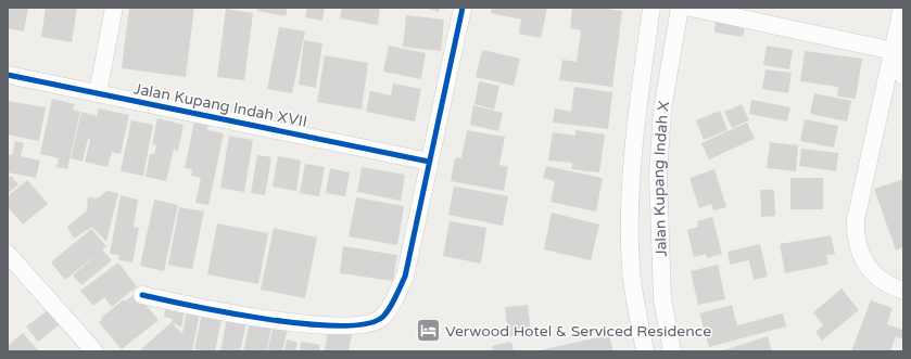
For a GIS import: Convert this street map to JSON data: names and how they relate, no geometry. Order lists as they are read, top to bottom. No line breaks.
{"streets":{"street":["Jalan Kupang Indah XVII","Jalan Kupang Indah X"]},"places":{"hotel":["Verwood Hotel & Serviced Residence"]}}
